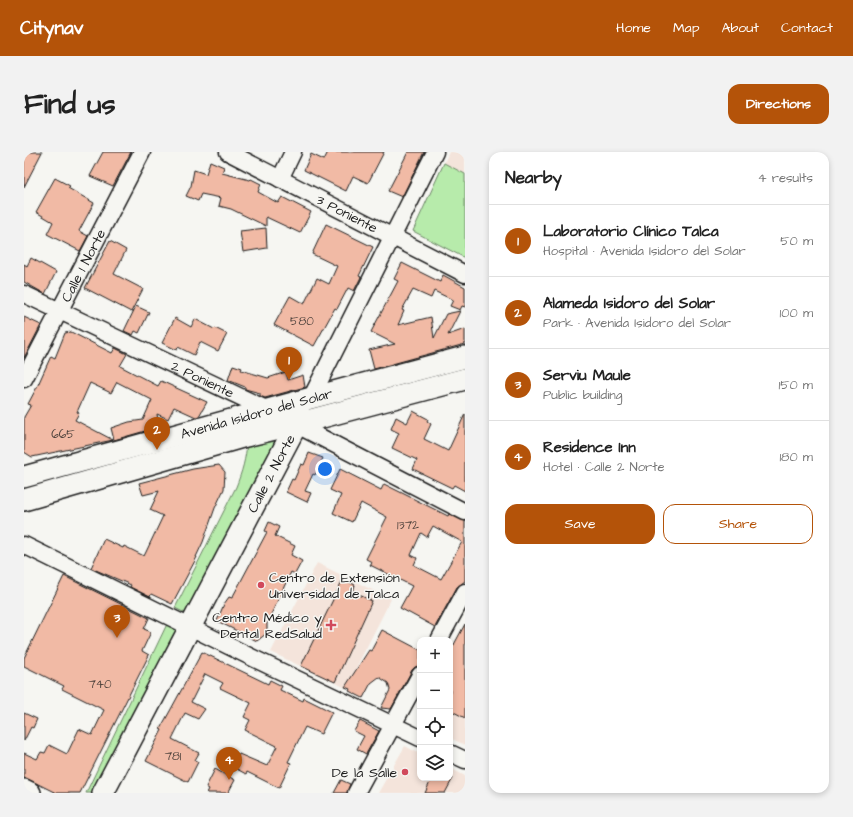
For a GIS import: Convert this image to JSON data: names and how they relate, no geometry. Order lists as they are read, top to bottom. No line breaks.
{"streets":{"main road":["Avenida Isidoro del Solar","Calle 2 Norte"],"street":["3 Poniente","Calle 1 Norte","2 Poniente"]},"crossings":[["3 Poniente","Calle 2 Norte"],["Calle 1 Norte","2 Poniente"],["2 Poniente","Avenida Isidoro del Solar"],["2 Poniente","Calle 2 Norte"],["Avenida Isidoro del Solar","Calle 2 Norte"]],"places":{"other":["Centro de Extensión Universidad de Talca","De la Salle"],"health":["Centro Médico y Dental RedSalud"]},"house_numbers":["580","665","1372","740","781"],"page":{"header":"Citynav","nav":["Home","Map","About","Contact"],"buttons":["Directions",["Save","Share"]],"title":"Find us","heading":["Nearby","4 results"],"list":[{"mark":"1","name":"Laboratorio Clínico Talca","note":"Hospital · Avenida Isidoro del Solar","value":"50 m"},{"mark":"2","name":"Alameda Isidoro del Solar","note":"Park · Avenida Isidoro del Solar","value":"100 m"},{"mark":"3","name":"Serviu Maule","note":"Public building","value":"150 m"},{"mark":"4","name":"Residence Inn","note":"Hotel · Calle 2 Norte","value":"180 m"}],"pins":["1","2","3","4"],"map_buttons":["+","−"]}}
